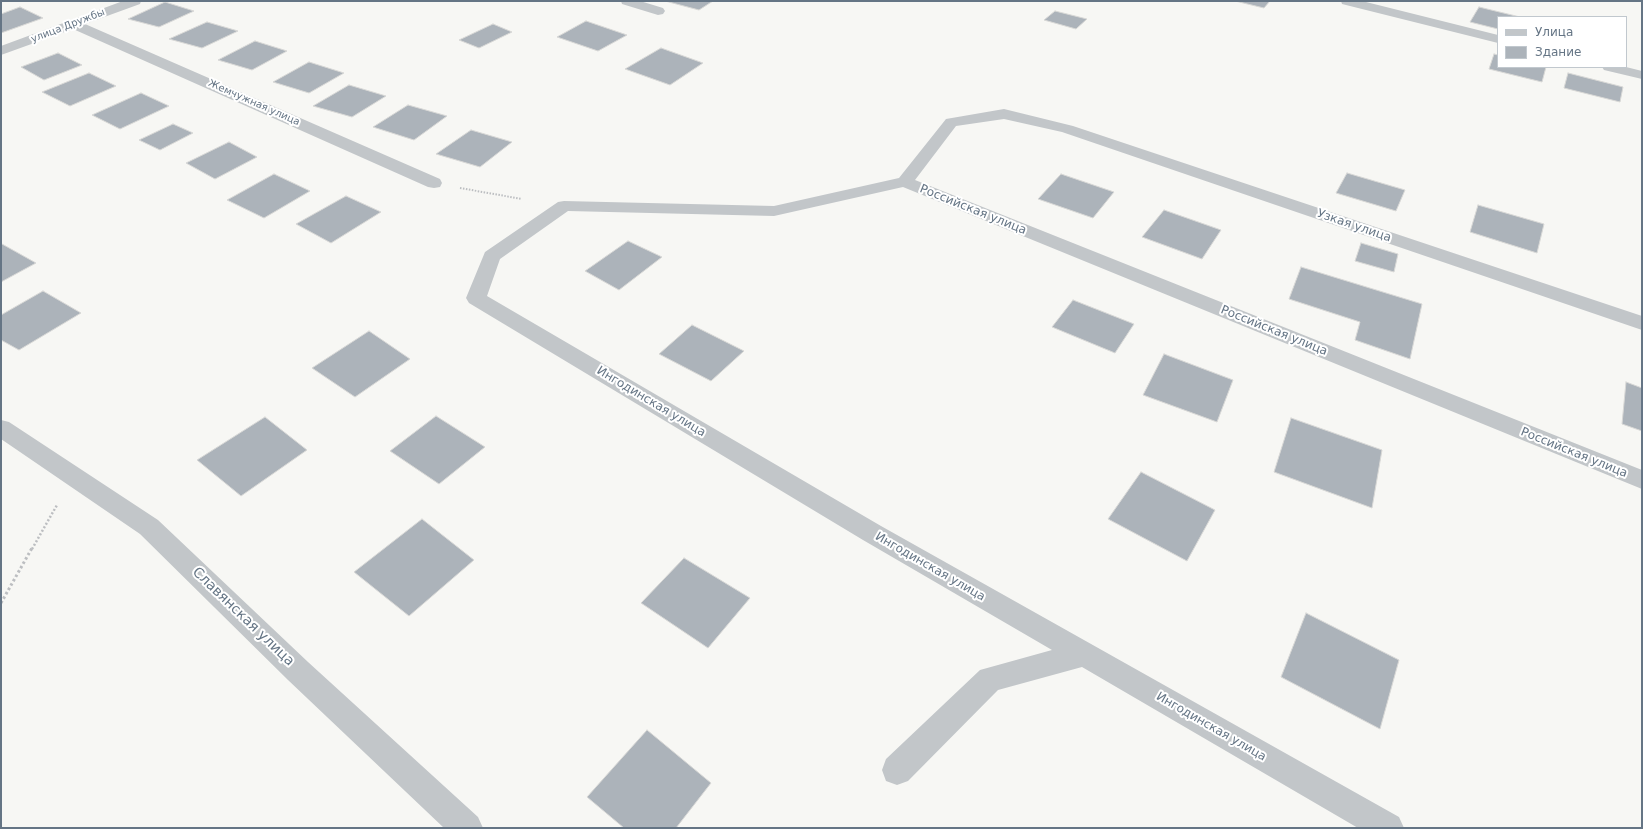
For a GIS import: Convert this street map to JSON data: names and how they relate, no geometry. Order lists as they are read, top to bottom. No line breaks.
{"streets":{"street":["улица Дружбы","Жемчужная улица","Российская улица","Узкая улица","Ингодинская улица","Славянская улица"]},"crossings":[["улица Дружбы","Жемчужная улица"],["Российская улица","Узкая улица"]],"legend":["Улица","Здание"]}
